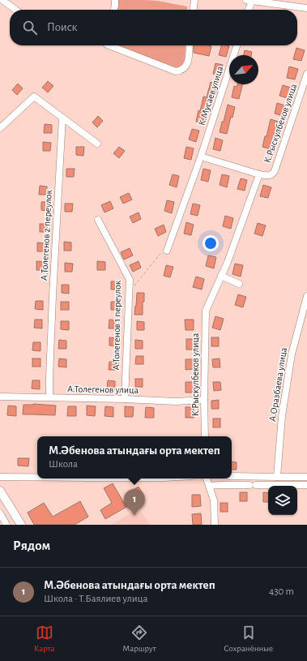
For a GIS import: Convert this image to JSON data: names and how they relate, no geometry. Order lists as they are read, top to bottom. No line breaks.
{"streets":{"street":["К.Мусаев улица","К.Рыскулбеков улица","А.Толегенов 2 переулок","А.Толегенов 1 переулок","А.Оразбаева улица","А.Толегенов улица"]},"crossings":[["К.Рыскулбеков улица","А.Толегенов улица"],["А.Толегенов 2 переулок","А.Толегенов улица"],["А.Толегенов 1 переулок","А.Толегенов улица"]],"north":"top right","page":{"search":"Поиск","popup":["М.Әбенова атындағы орта мектеп","Школа"],"pins":"1","heading":"Рядом","list":[{"mark":"1","name":"М.Әбенова атындағы орта мектеп","note":"Школа · Т.Баялиев улица","value":"430 m"}],"nav":["Карта","Маршрут","Сохранённые"]}}
